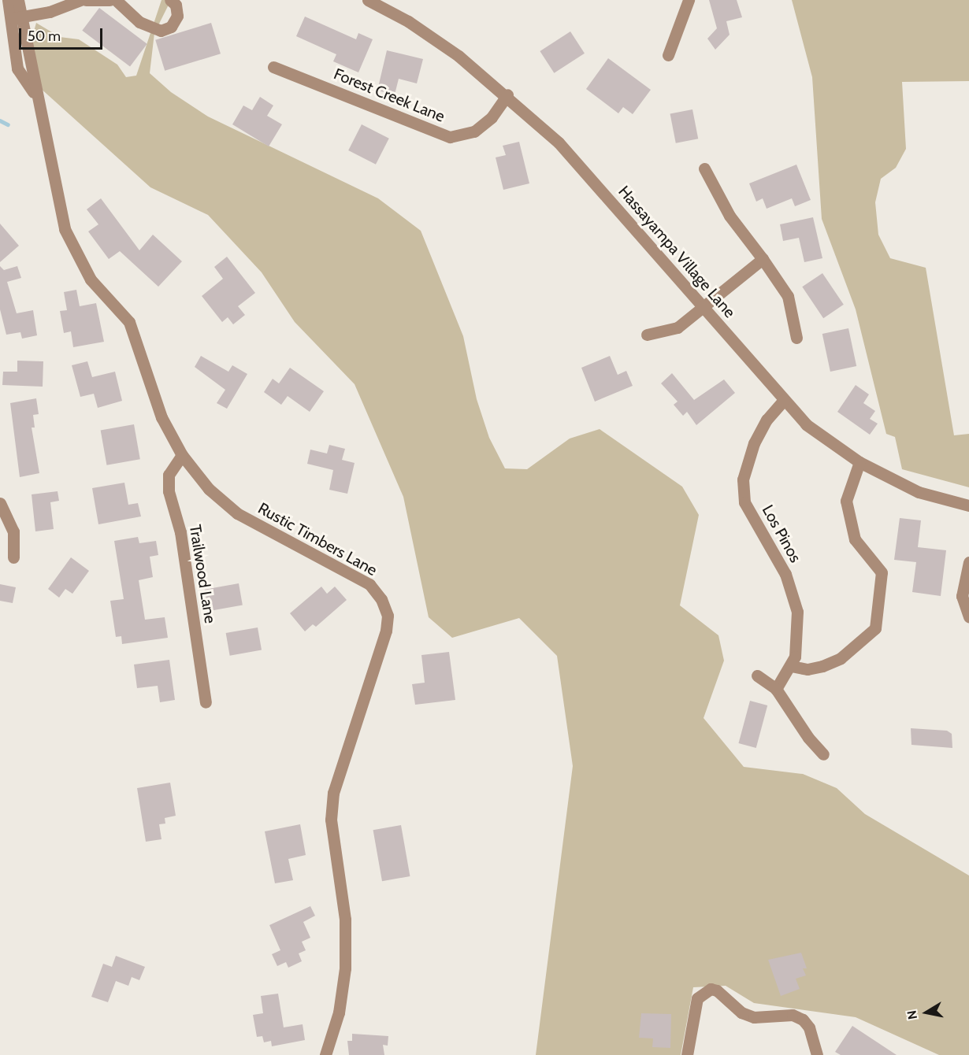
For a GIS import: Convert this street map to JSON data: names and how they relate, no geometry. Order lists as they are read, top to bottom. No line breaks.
{"streets":{"street":["Forest Creek Lane","Hassayampa Village Lane","Los Pinos","Rustic Timbers Lane","Trailwood Lane"]},"crossings":[["Forest Creek Lane","Hassayampa Village Lane"],["Hassayampa Village Lane","Los Pinos"],["Rustic Timbers Lane","Trailwood Lane"]],"scale_bar":"50 m","north":"left"}
